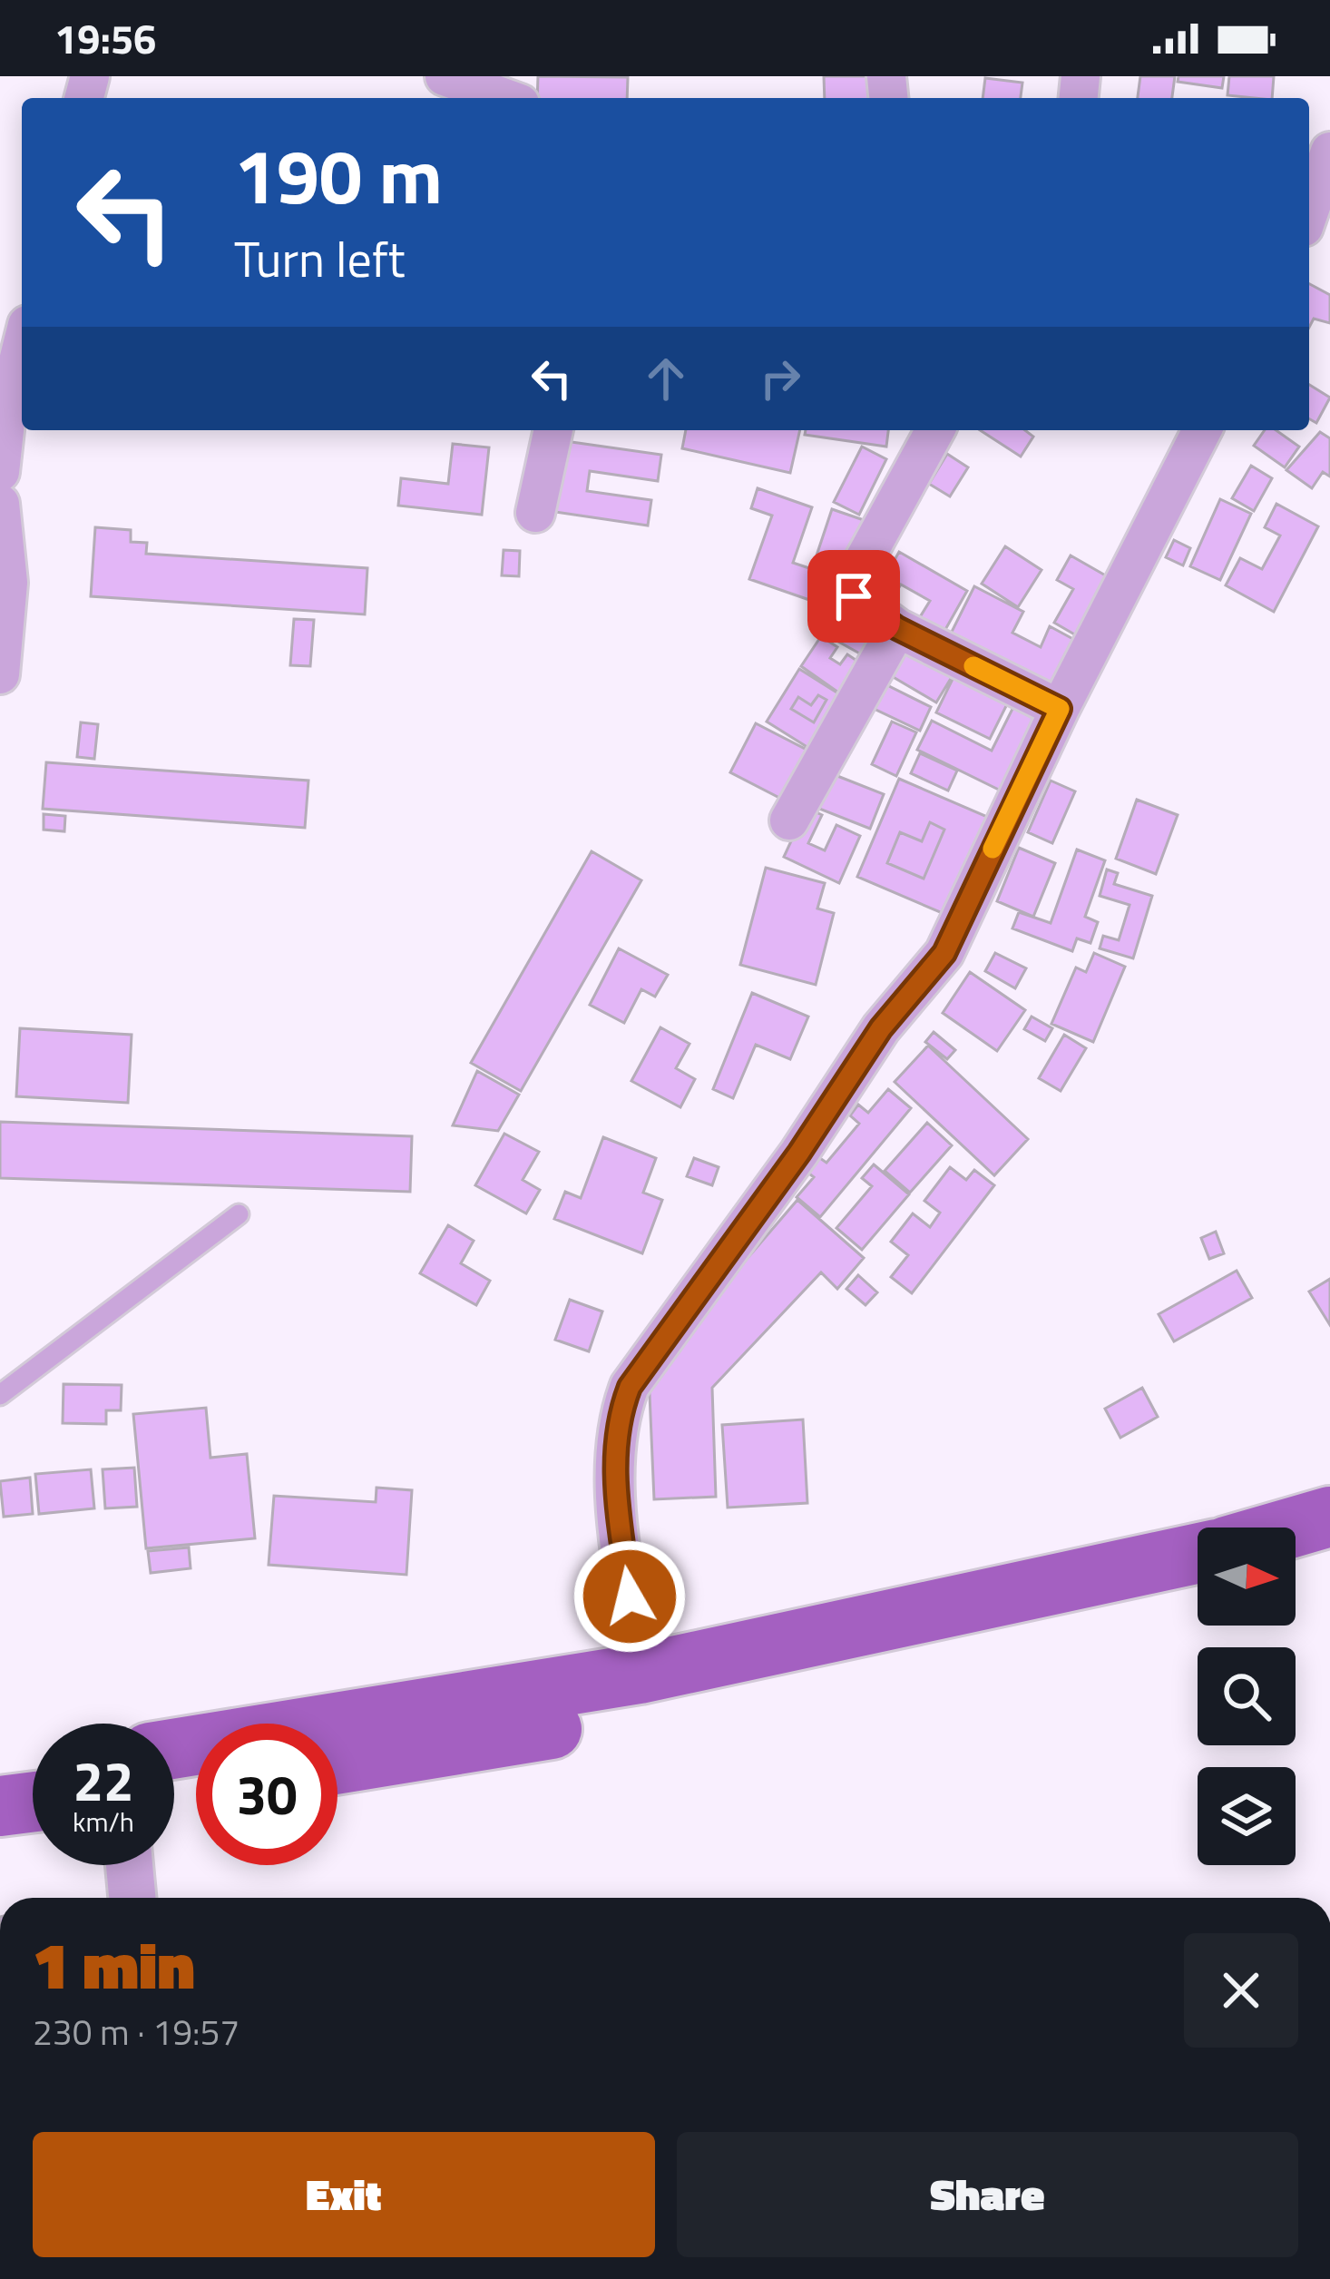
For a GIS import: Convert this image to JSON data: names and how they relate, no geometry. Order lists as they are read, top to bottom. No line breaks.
{"north":"right","page":{"status":"19:56","turn":["190 m","Turn left"],"speed":"22 km/h","limit":"30","heading":["1 min","230 m · 19:57"],"buttons":["Exit","Share"]}}
